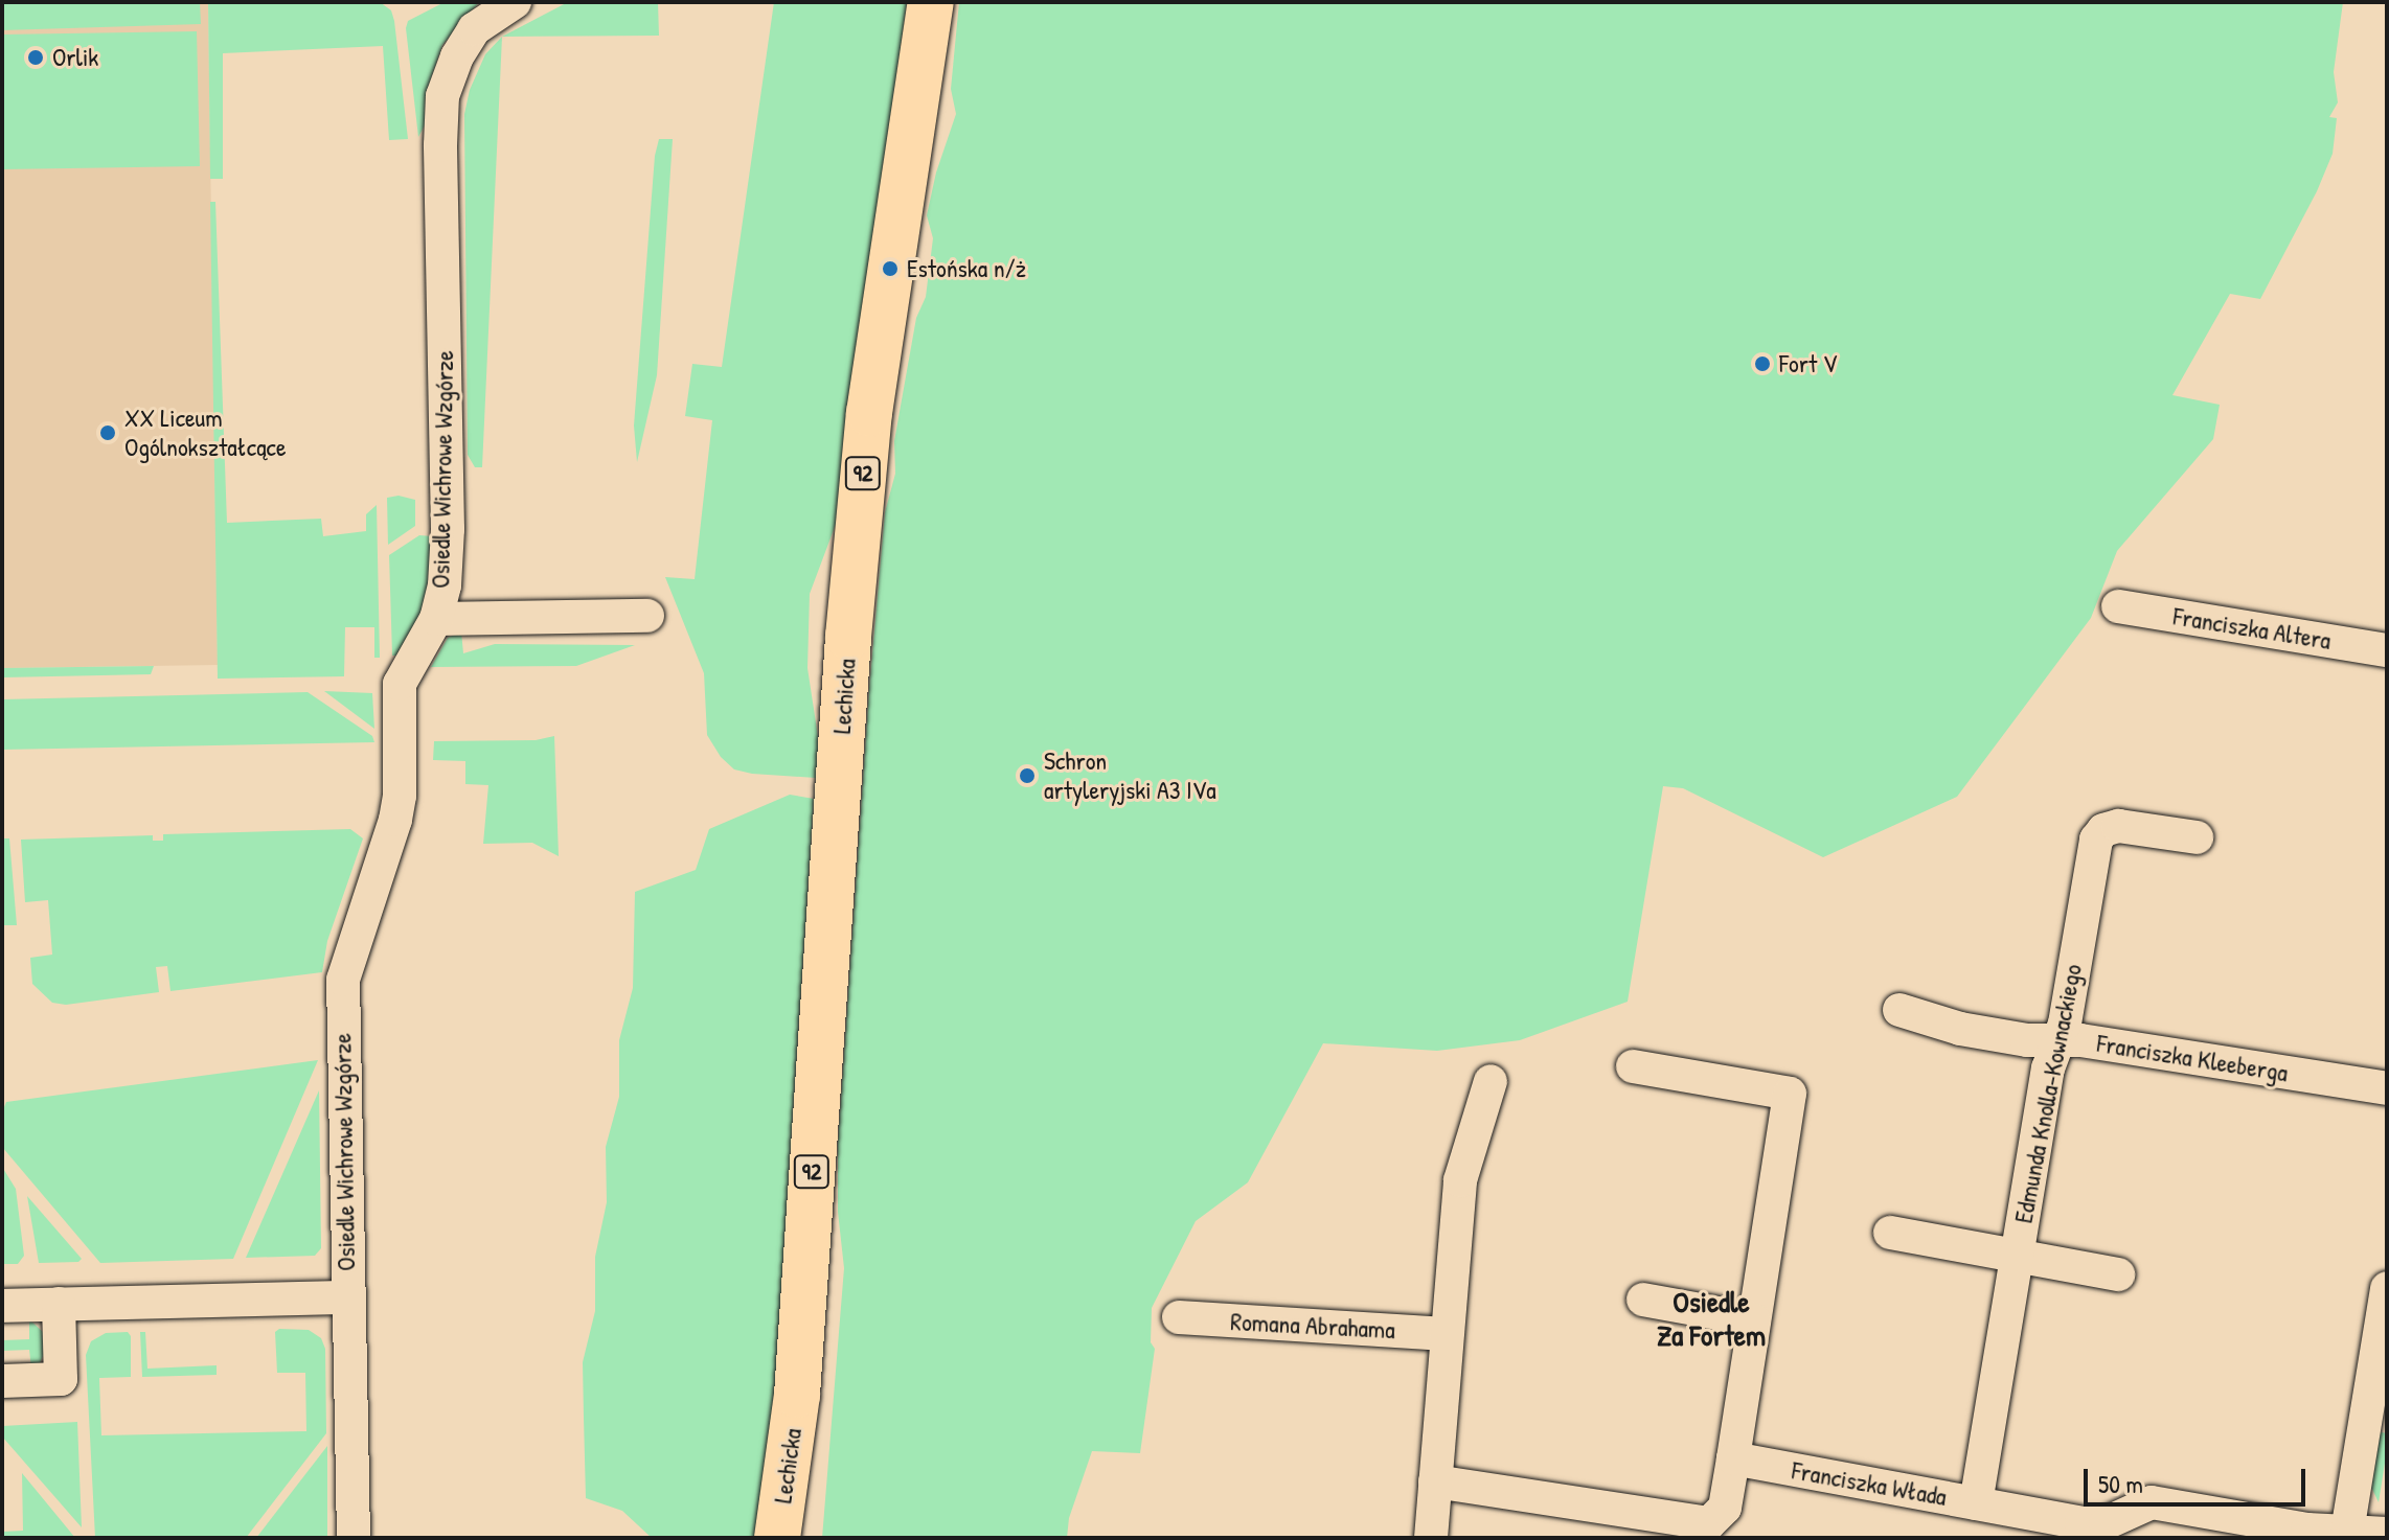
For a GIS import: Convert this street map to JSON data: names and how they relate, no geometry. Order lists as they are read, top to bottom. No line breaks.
{"streets":{"main road":["92","Lechicka"],"street":["Osiedle Wichrowe Wzgórze","Franciszka Altera","Franciszka Kleeberga","Edmunda Knolla-Kownackiego","Romana Abrahama","Franciszka Włada"]},"crossings":[["Franciszka Kleeberga","Edmunda Knolla-Kownackiego"],["Edmunda Knolla-Kownackiego","Franciszka Włada"]],"districts":["Osiedle Za Fortem"],"places":["Orlik","Estońska n/ż","Fort V","XX Liceum Ogólnokształcące","Schron artyleryjski A3 IVa"],"scale_bar":"50 m"}
